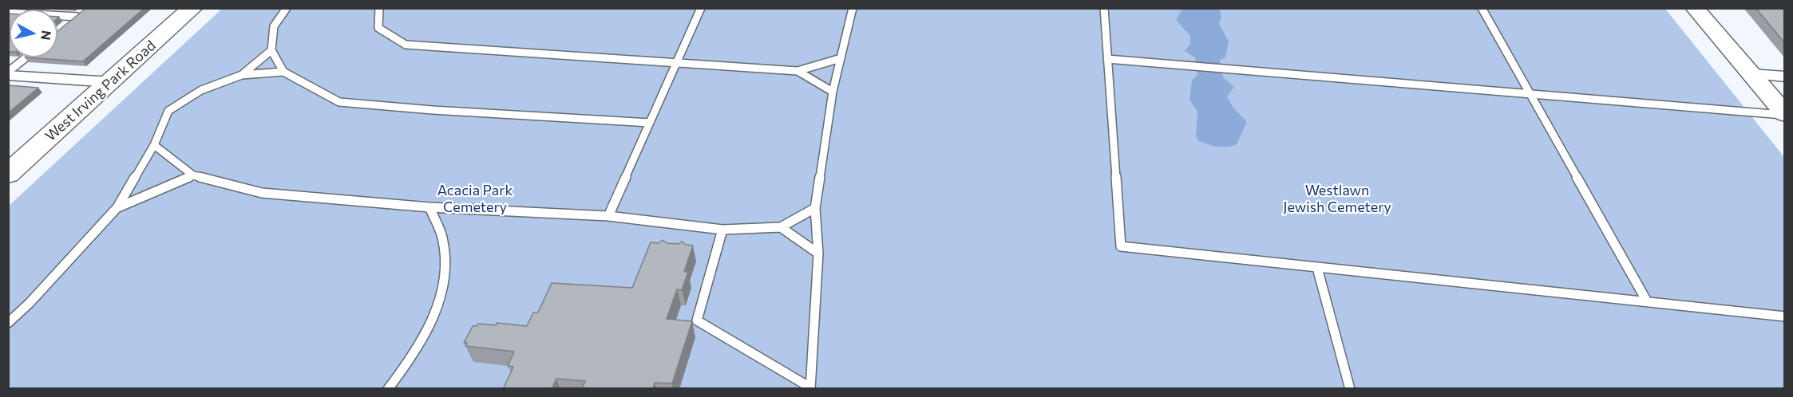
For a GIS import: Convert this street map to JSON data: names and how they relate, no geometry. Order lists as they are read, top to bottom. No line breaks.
{"streets":{"main road":["West Irving Park Road"]},"parks":["Acacia Park Cemetery","Westlawn Jewish Cemetery"],"north":"right"}
